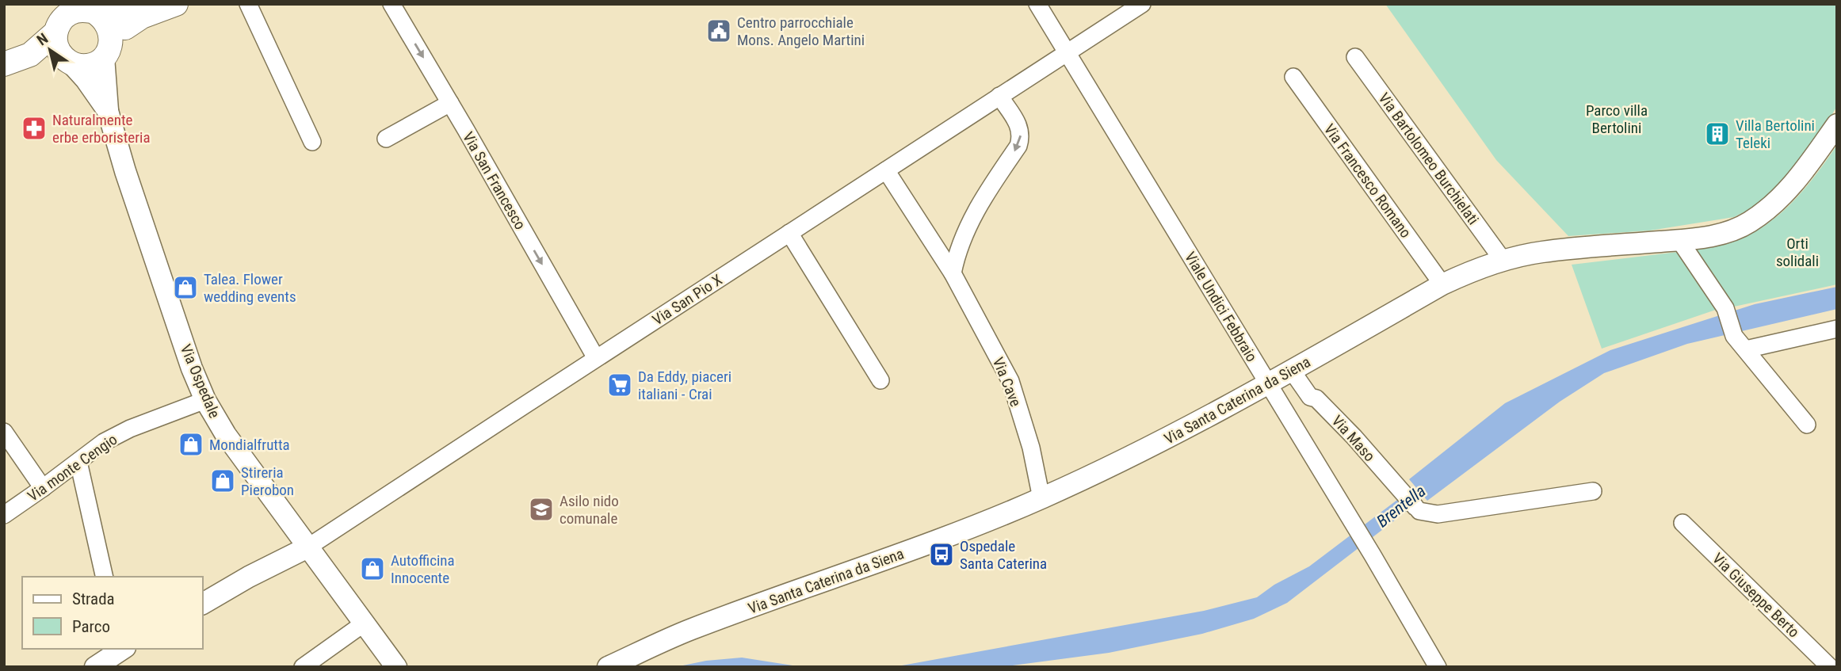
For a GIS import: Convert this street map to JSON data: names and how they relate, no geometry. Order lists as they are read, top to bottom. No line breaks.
{"streets":{"street":["Via Bartolomeo Burchielati","Via San Francesco","Via Francesco Romano","Via San Pio X","Viale Undici Febbraio","Via Ospedale","Via Cave","Via Santa Caterina da Siena","Via Maso","Via monte Cengio","Via Giuseppe Berto"]},"crossings":[["Via Bartolomeo Burchielati","Via Santa Caterina da Siena"],["Via San Francesco","Via San Pio X"],["Via Francesco Romano","Via Santa Caterina da Siena"],["Via San Pio X","Viale Undici Febbraio"],["Via San Pio X","Via Ospedale"],["Via San Pio X","Via Cave"],["Viale Undici Febbraio","Via Santa Caterina da Siena"],["Via Ospedale","Via monte Cengio"],["Via Cave","Via Santa Caterina da Siena"],["Via Santa Caterina da Siena","Via Maso"]],"one_way":["Via San Francesco"],"water":["Brentella"],"parks":["Parco villa Bertolini","Orti solidali"],"places":{"public building":["Centro parrocchiale Mons. Angelo Martini"],"pharmacy":["Naturalmente erbe erboristeria"],"building":["Villa Bertolini Teleki"],"shop":["Talea. Flower wedding events","Mondialfrutta","Stireria Pierobon","Autofficina Innocente"],"supermarket":["Da Eddy, piaceri italiani - Crai"],"school or university":["Asilo nido comunale"],"bus stop":["Ospedale Santa Caterina"]},"legend":["Strada","Parco"],"north":"top left"}
